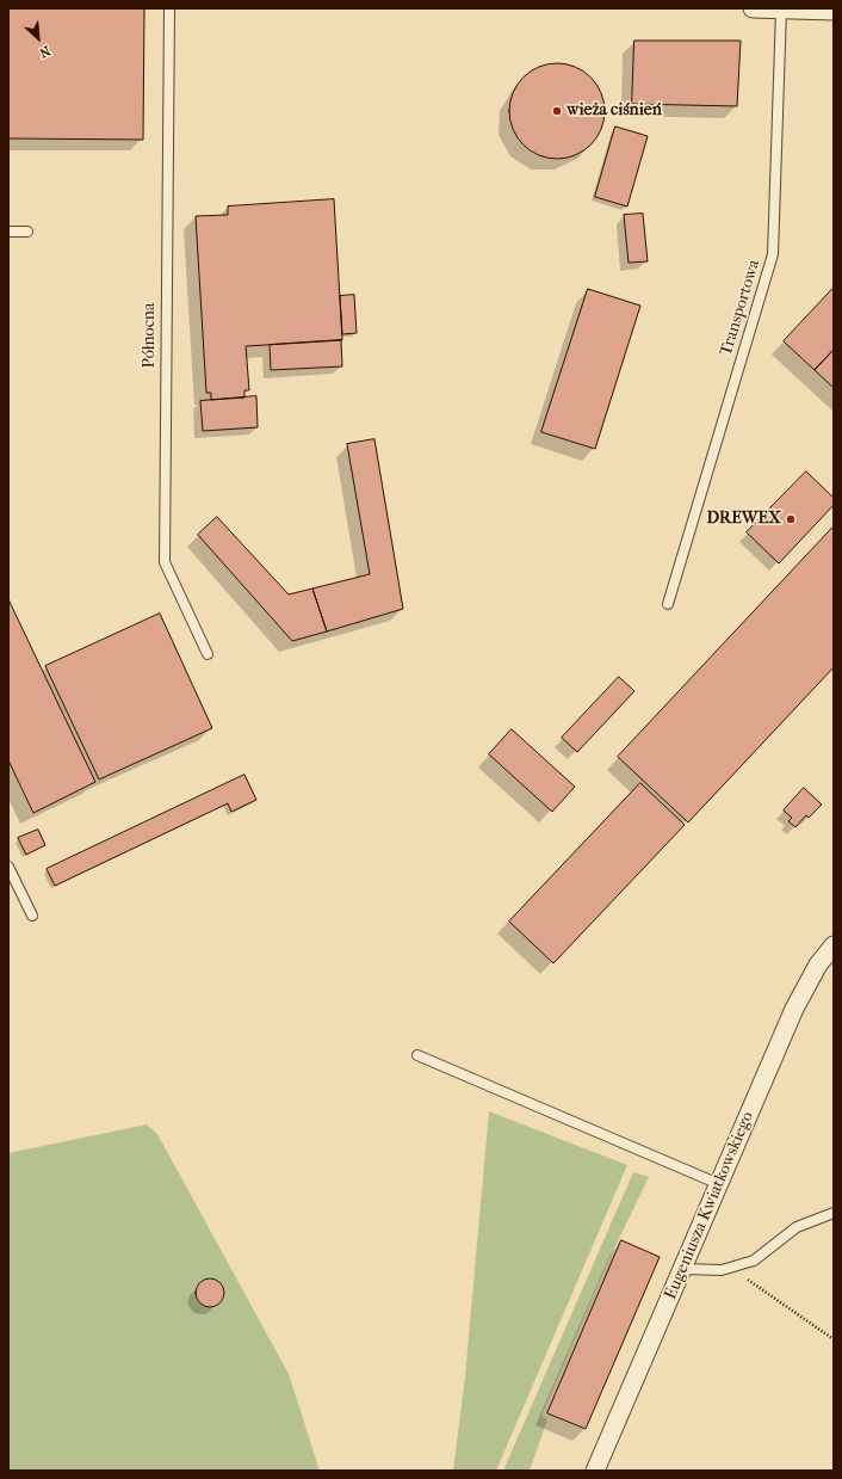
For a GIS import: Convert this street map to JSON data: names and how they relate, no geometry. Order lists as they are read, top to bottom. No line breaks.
{"streets":{"street":["Eugeniusza Kwiatkowskiego"],"lane":["Transportowa","Północna"]},"places":["wieża ciśnień","DREWEX"],"north":"bottom right"}
